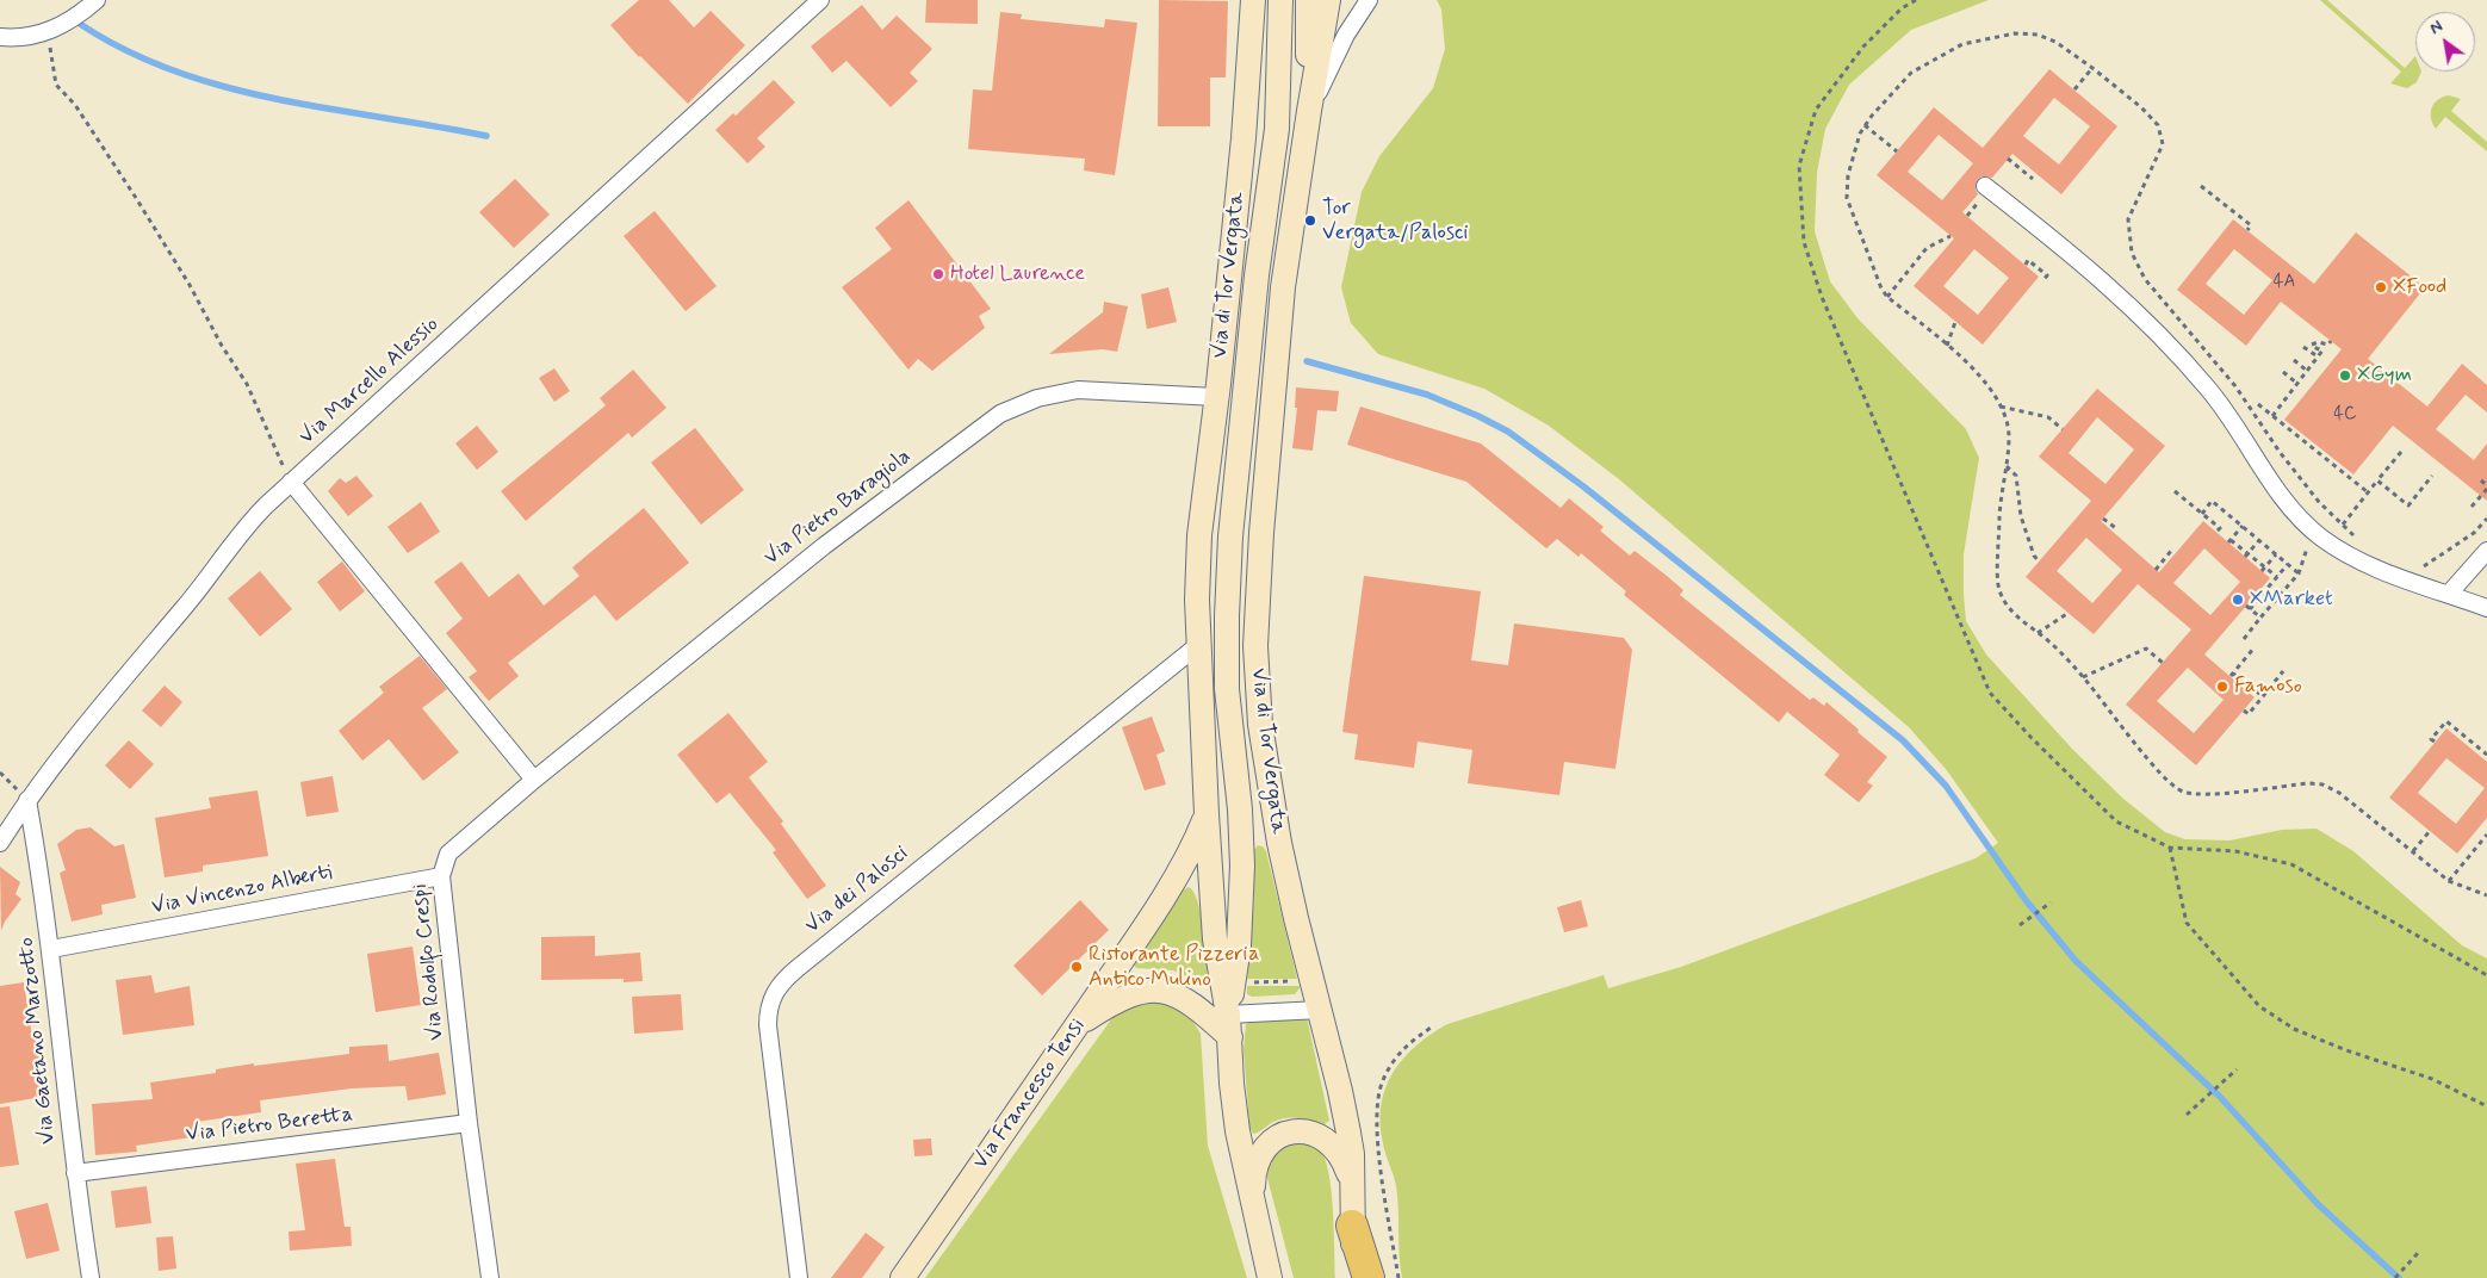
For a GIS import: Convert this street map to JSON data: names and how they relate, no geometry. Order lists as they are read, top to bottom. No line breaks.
{"streets":{"main road":["Via di Tor Vergata","Via Francesco Tensi"],"street":["Via Marcello Alessio","Via Pietro Baragiola","Via Vincenzo Alberti","Via dei Palosci","Via Rodolfo Crespi","Via Gaetano Marzotto","Via Pietro Beretta"]},"crossings":[["Via di Tor Vergata","Via Pietro Baragiola"],["Via di Tor Vergata","Via dei Palosci"],["Via di Tor Vergata","Via Francesco Tensi"],["Via Marcello Alessio","Via Gaetano Marzotto"],["Via Pietro Baragiola","Via Rodolfo Crespi"],["Via Vincenzo Alberti","Via Rodolfo Crespi"],["Via Vincenzo Alberti","Via Gaetano Marzotto"],["Via Rodolfo Crespi","Via Pietro Beretta"],["Via Gaetano Marzotto","Via Pietro Beretta"]],"places":["Tor Vergata/Palosci","Hotel Laurence","XFood","XGym","XMarket","Famoso","Ristorante Pizzeria Antico Mulino"],"house_numbers":["4A","4C"],"north":"top left"}
